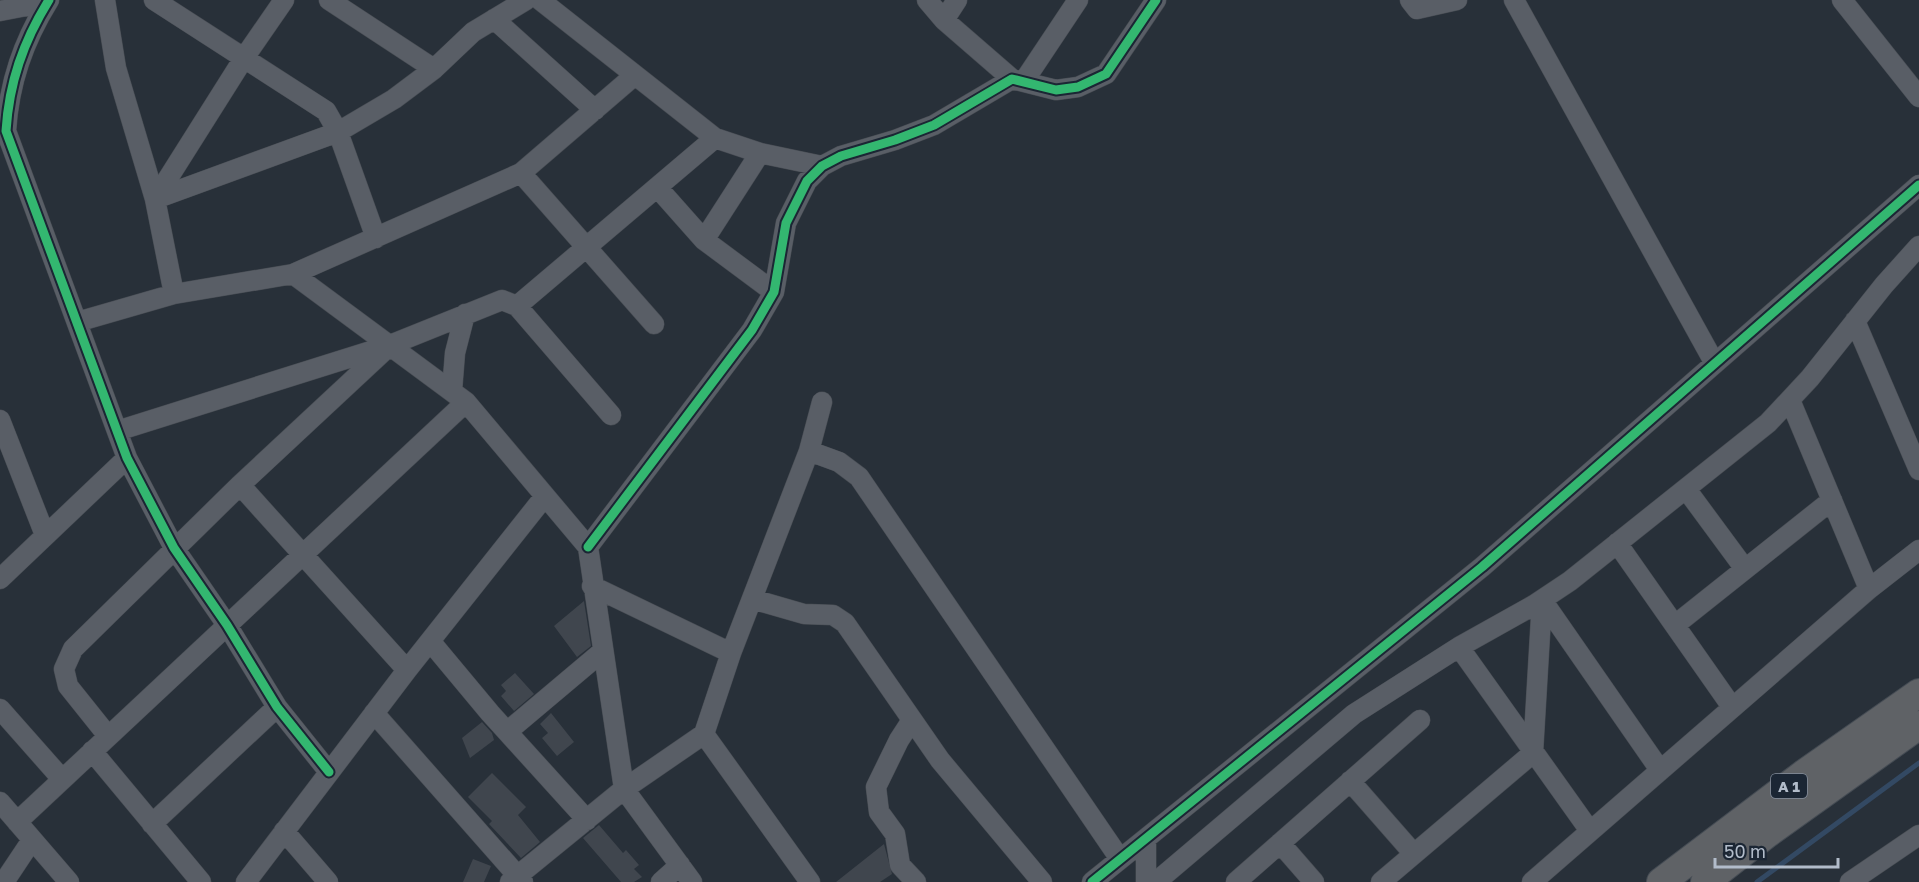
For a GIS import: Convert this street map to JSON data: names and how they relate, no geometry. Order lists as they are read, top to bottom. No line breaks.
{"streets":{"highway":["A 1"]},"scale_bar":"50 m"}
